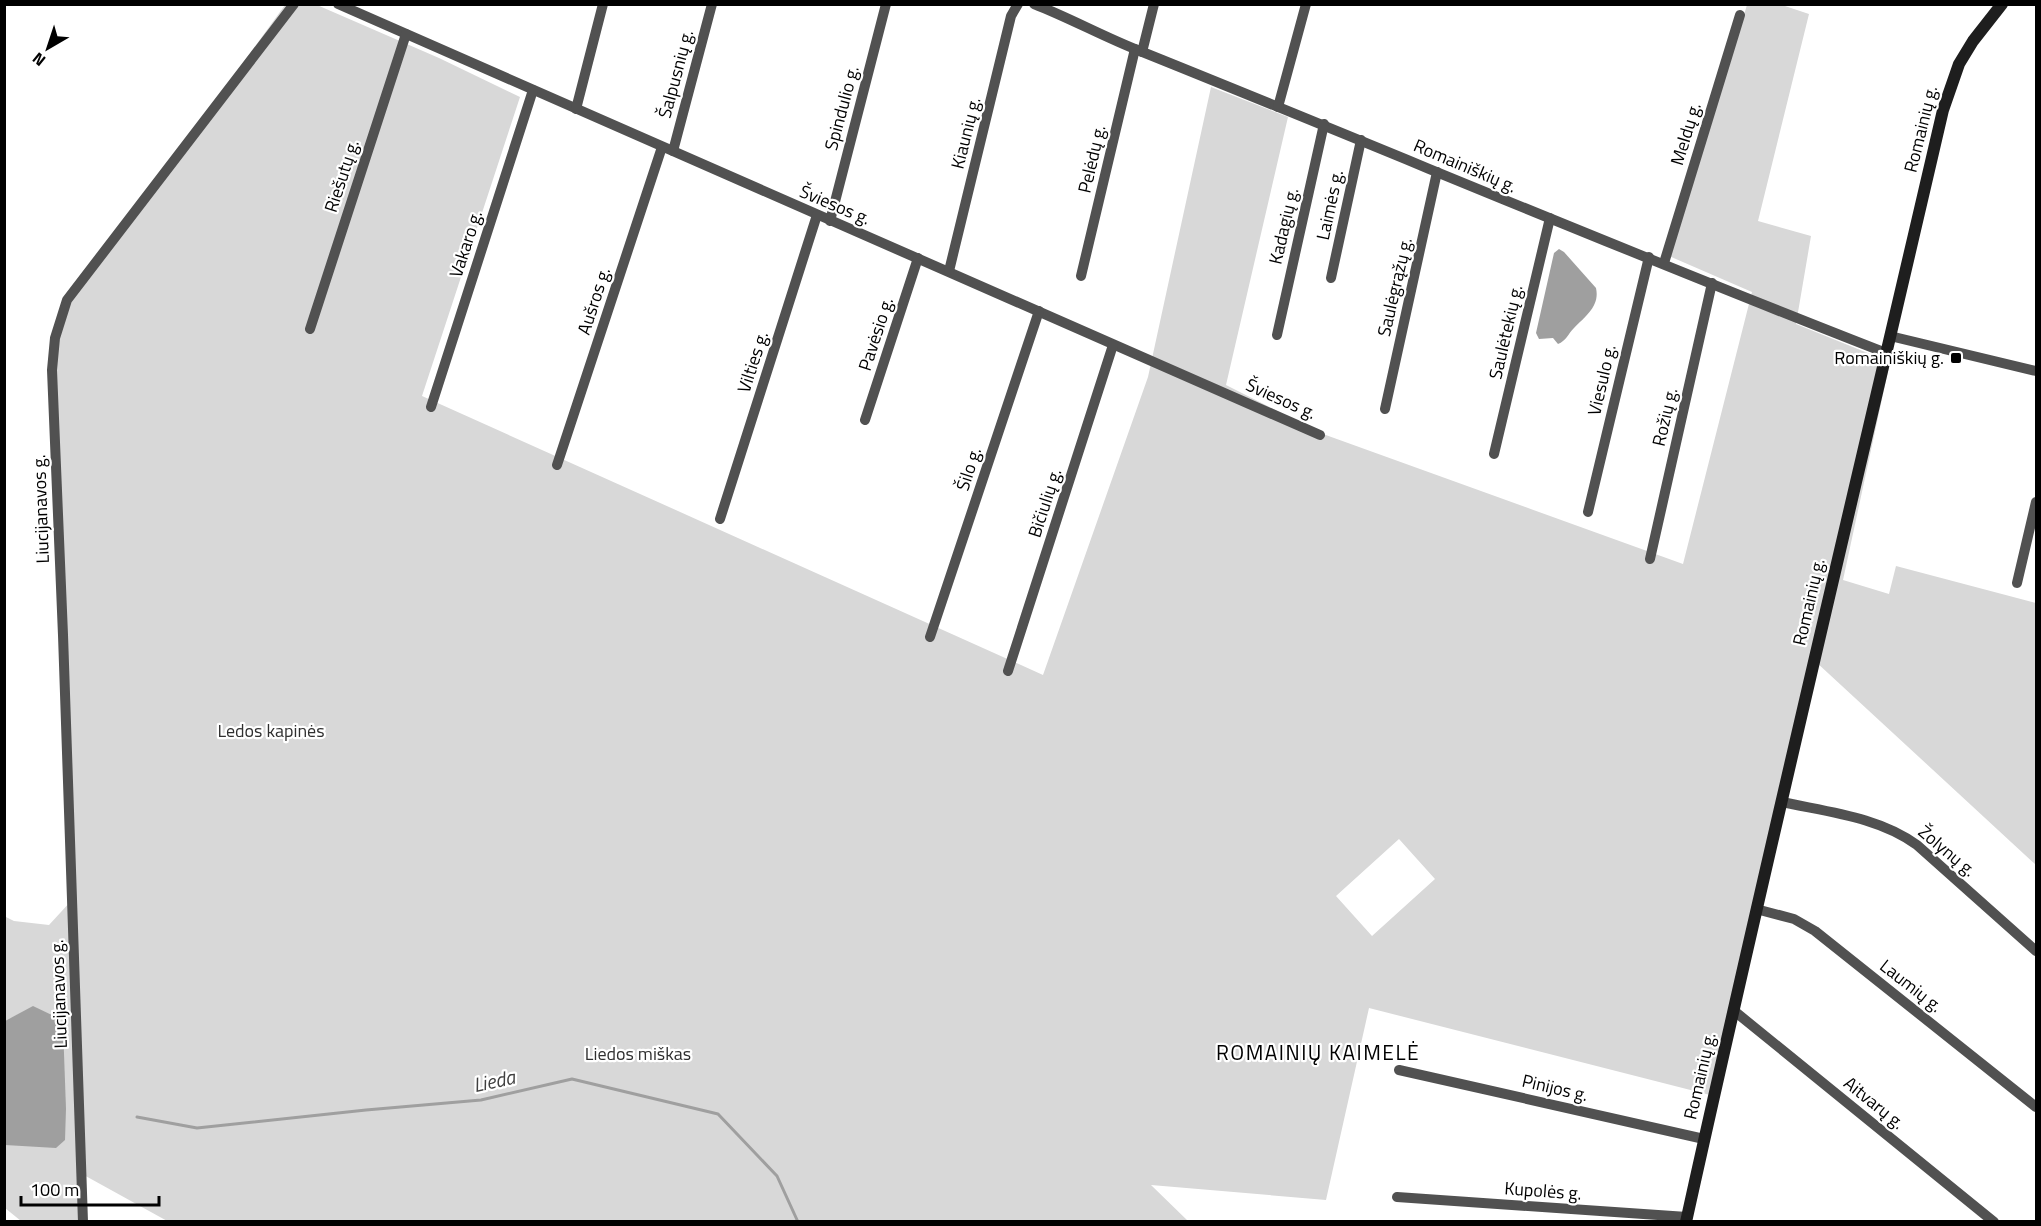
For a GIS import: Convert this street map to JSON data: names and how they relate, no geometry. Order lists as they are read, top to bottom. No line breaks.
{"streets":{"main road":["Romainių g."],"street":["Šalpusnių g.","Spindulio g.","Kiaunių g.","Meldų g.","Pelėdų g.","Romainiškių g.","Riešutų g.","Šviesos g.","Laimės g.","Kadagių g.","Vakaro g.","Saulėgrąžų g.","Aušros g.","Saulėtekių g.","Pavėsio g.","Vilties g.","Viesulo g.","Rožių g.","Šilo g.","Bičiulių g.","Liucijanavos g.","Žolynų g.","Laumių g.","Pinijos g.","Aitvarų g.","Kupolės g."]},"crossings":[["Šalpusnių g.","Šviesos g."],["Šalpusnių g.","Aušros g."],["Spindulio g.","Šviesos g."],["Romainių g.","Romainiškių g."],["Romainių g.","Žolynų g."],["Romainių g.","Laumių g."],["Romainių g.","Pinijos g."],["Romainių g.","Aitvarų g."],["Romainių g.","Kupolės g."],["Kiaunių g.","Šviesos g."],["Meldų g.","Romainiškių g."],["Pelėdų g.","Romainiškių g."],["Romainiškių g.","Laimės g."],["Romainiškių g.","Kadagių g."],["Romainiškių g.","Saulėgrąžų g."],["Romainiškių g.","Saulėtekių g."],["Romainiškių g.","Viesulo g."],["Romainiškių g.","Rožių g."],["Riešutų g.","Šviesos g."],["Šviesos g.","Vakaro g."],["Šviesos g.","Aušros g."],["Šviesos g.","Pavėsio g."],["Šviesos g.","Vilties g."],["Šviesos g.","Šilo g."],["Šviesos g.","Bičiulių g."]],"districts":["ROMAINIŲ KAIMELĖ"],"water":["Lieda"],"parks":["Ledos kapinės","Liedos miškas"],"places":{"transit":["Romainiškių g."]},"scale_bar":"100 m","north":"bottom left"}
